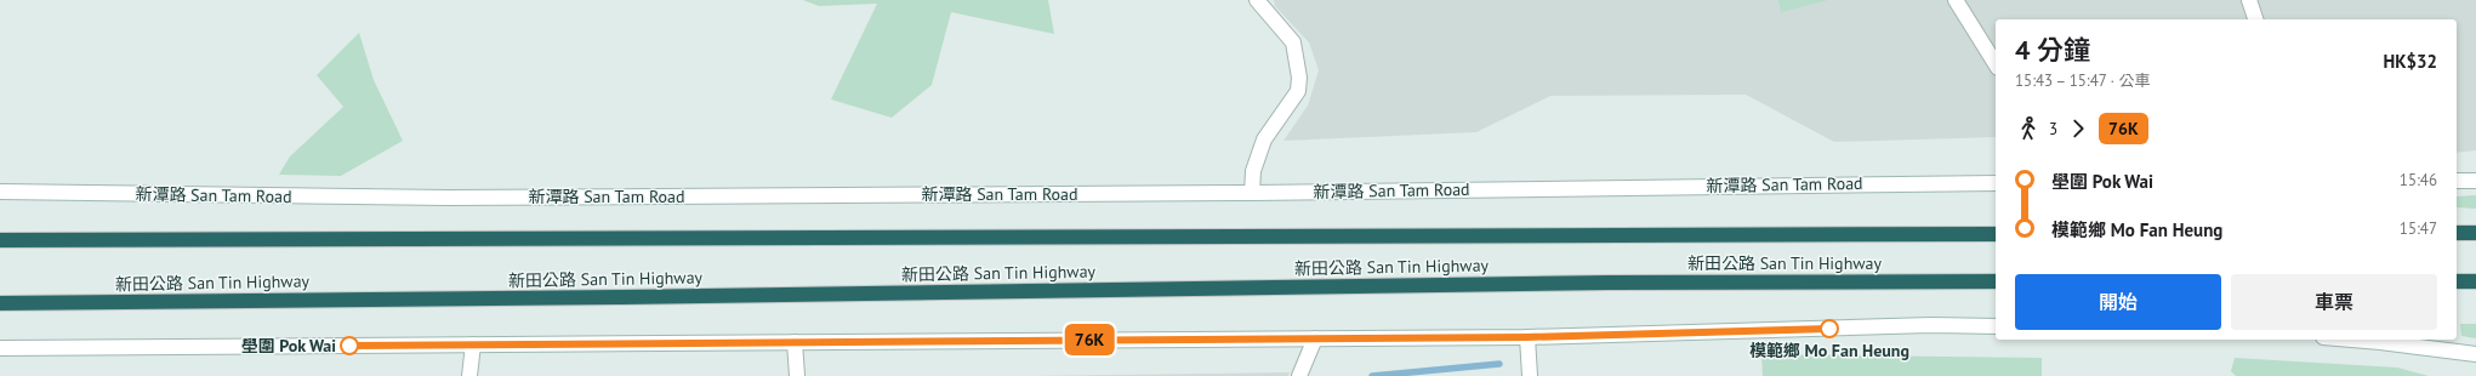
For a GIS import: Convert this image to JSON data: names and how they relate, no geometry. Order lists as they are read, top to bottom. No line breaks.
{"streets":{"highway":["新田公路 San Tin Highway"],"street":["新潭路 San Tam Road"]},"places":["模範鄉 Mo Fan Heung","壆圍 Pok Wai"],"lines":["bus line 76K"],"page":{"on_map":"76K","heading":["4 分鐘","15:43 – 15:47 · 公車","HK$32"],"legs":["3","76K"],"list":[{"name":"壆圍 Pok Wai","value":"15:46"},{"name":"模範鄉 Mo Fan Heung","value":"15:47"}],"buttons":["開始","車票"]}}
